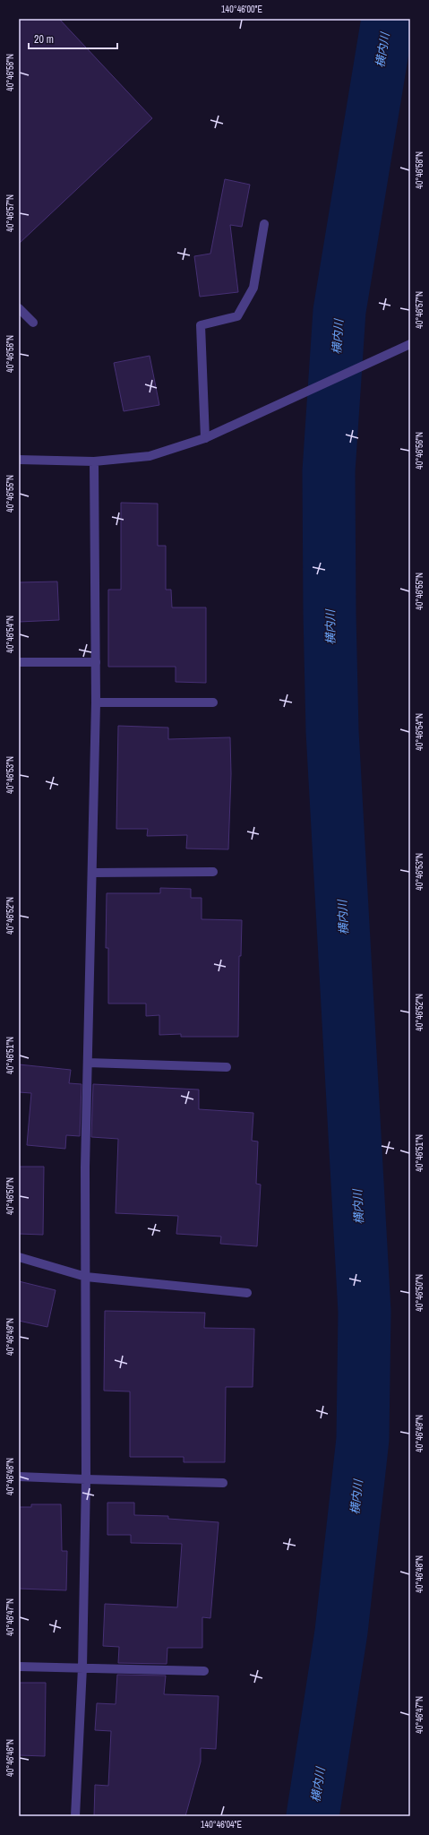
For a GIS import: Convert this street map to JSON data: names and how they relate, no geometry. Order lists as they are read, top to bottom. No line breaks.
{"water":["横内川"],"scale_bar":"20 m","coordinates":["140°46'00\"E","40°46'58\"N","40°46'57\"N","40°46'56\"N","40°46'55\"N","40°46'54\"N","40°46'53\"N","40°46'52\"N","40°46'51\"N","40°46'50\"N","40°46'49\"N","40°46'48\"N","40°46'47\"N","40°46'46\"N","140°46'04\"E"]}
